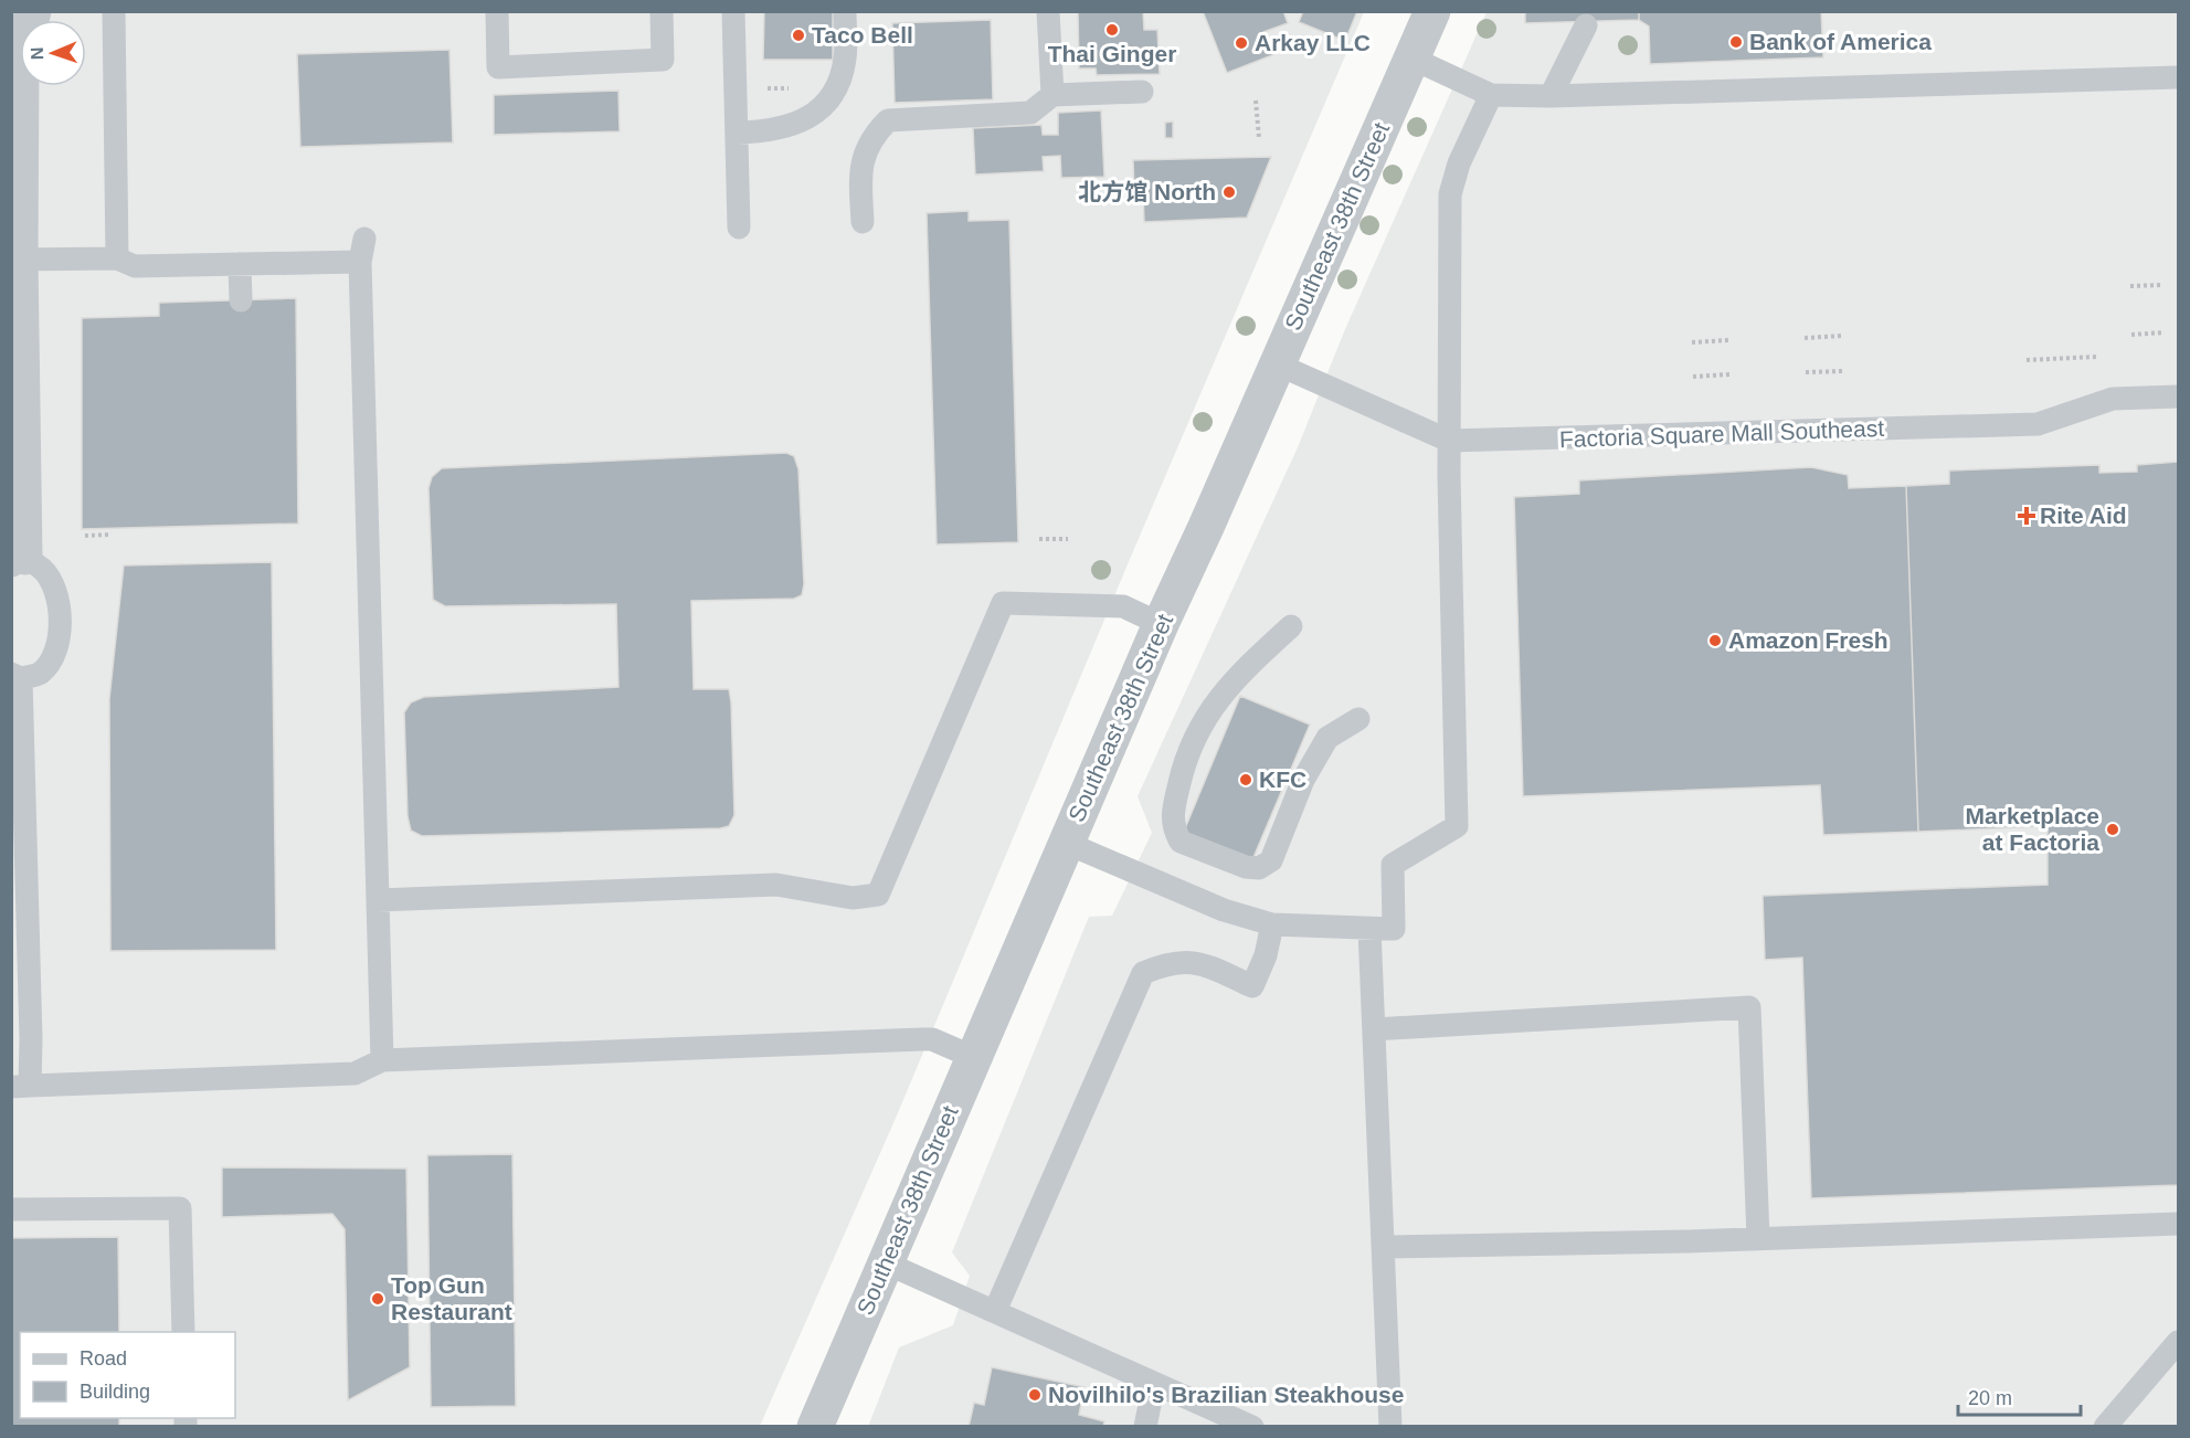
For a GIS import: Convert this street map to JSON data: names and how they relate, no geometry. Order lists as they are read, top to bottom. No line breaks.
{"streets":{"street":["Southeast 38th Street"],"lane":["Factoria Square Mall Southeast"]},"crossings":[["Southeast 38th Street","Factoria Square Mall Southeast"]],"places":{"other":["Thai Ginger","Taco Bell","Bank of America","Arkay LLC","北方馆 North","Amazon Fresh","KFC","Marketplace at Factoria","Top Gun Restaurant","Novilhilo's Brazilian Steakhouse"],"health":["Rite Aid"]},"legend":["Road","Building"],"scale_bar":"20 m","north":"left"}
